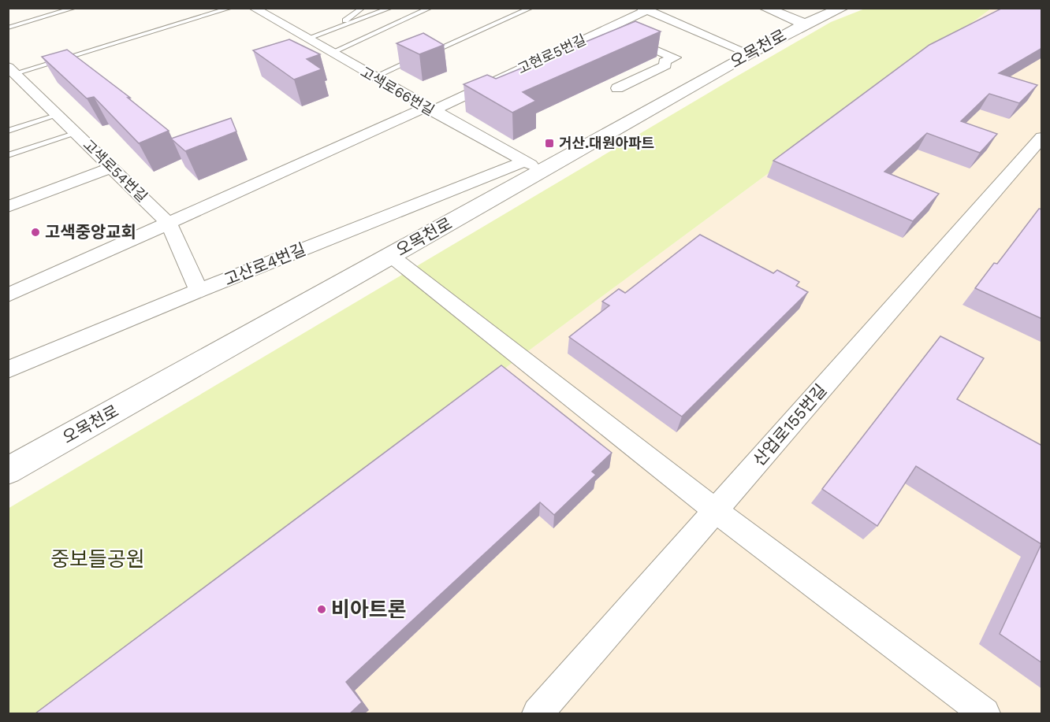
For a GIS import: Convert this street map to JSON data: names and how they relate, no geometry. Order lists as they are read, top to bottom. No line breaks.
{"streets":{"street":["오목천로","고현로5번길","고색로66번길","고색로54번길","고산로4번길","산업로155번길"]},"crossings":[["오목천로","고색로66번길"],["고현로5번길","고색로66번길"],["고현로5번길","고색로54번길"],["고색로66번길","고산로4번길"],["고색로54번길","고산로4번길"]],"parks":["중보들공원"],"places":{"transit":["거산.대원아파트"],"other":["고색중앙교회","비아트론"]}}
